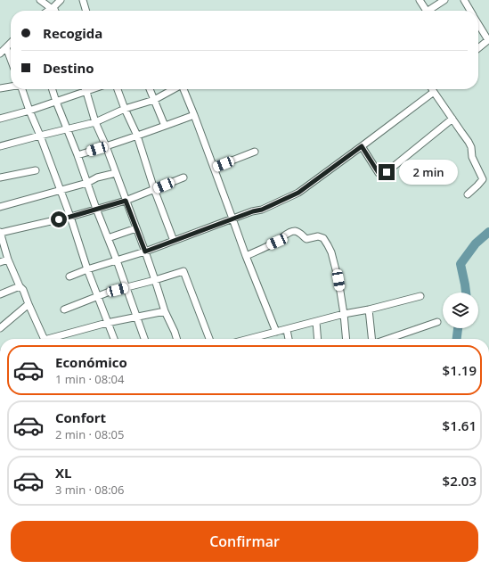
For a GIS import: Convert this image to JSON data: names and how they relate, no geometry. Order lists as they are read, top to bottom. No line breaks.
{"page":{"banner":["Recogida","Destino"],"bubble":"2 min","list":[{"name":"Económico","note":"1 min · 08:04","value":"$1.19"},{"name":"Confort","note":"2 min · 08:05","value":"$1.61"},{"name":"XL","note":"3 min · 08:06","value":"$2.03"}],"buttons":"Confirmar"}}
